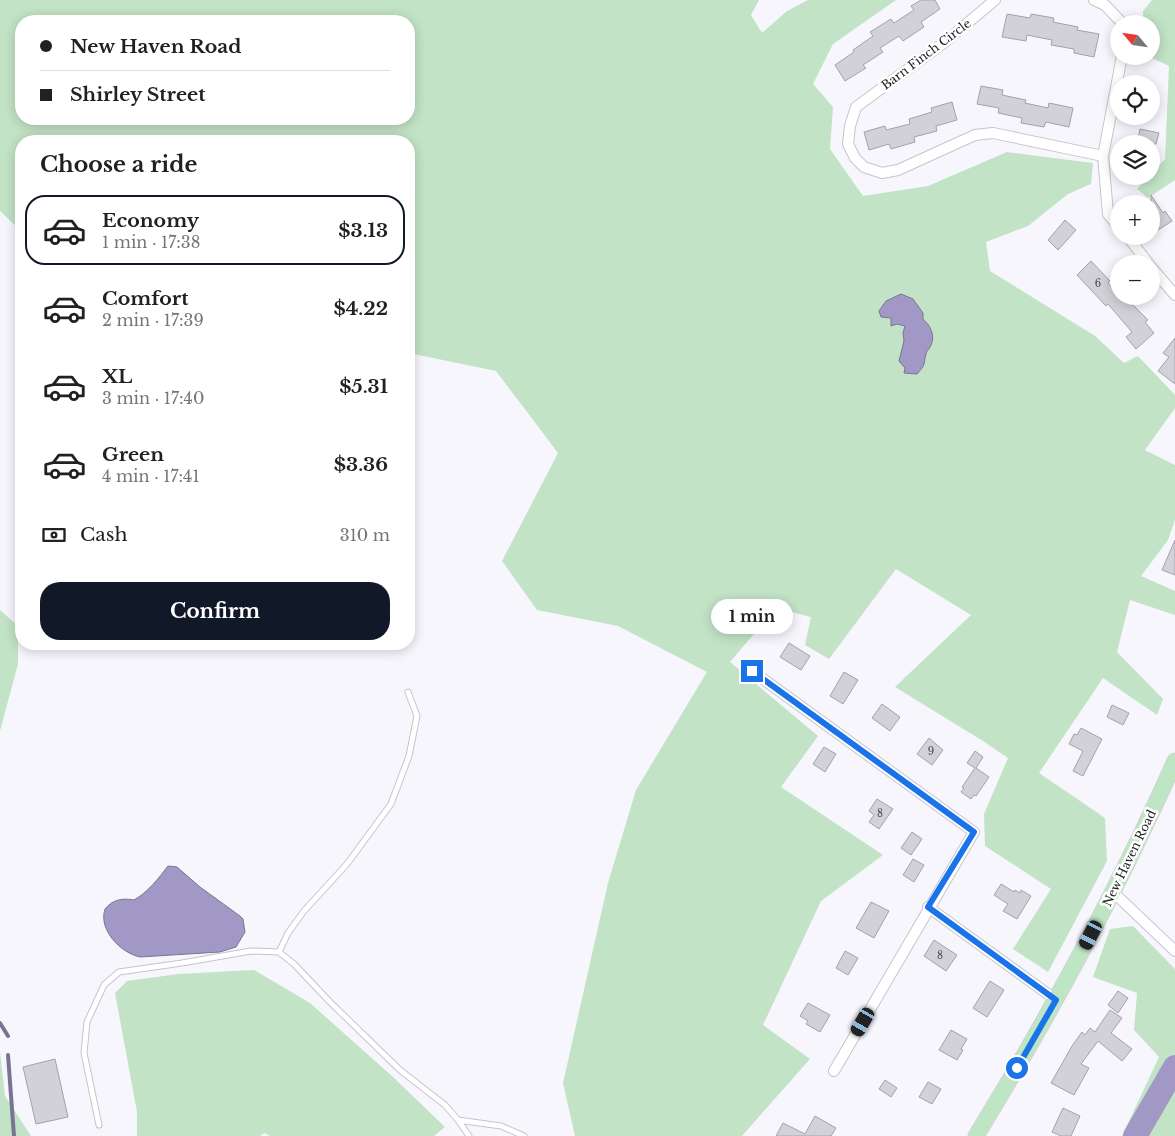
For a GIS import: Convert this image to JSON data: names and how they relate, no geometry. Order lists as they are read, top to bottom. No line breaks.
{"streets":{"main road":["New Haven Road"],"street":["Barn Finch Circle"]},"house_numbers":["6","9","8","8"],"north":"top left","page":{"map_buttons":["+","−"],"banner":["New Haven Road","Shirley Street"],"heading":"Choose a ride","list":[{"name":"Economy","note":"1 min · 17:38","value":"$3.13"},{"name":"Comfort","note":"2 min · 17:39","value":"$4.22"},{"name":"XL","note":"3 min · 17:40","value":"$5.31"},{"name":"Green","note":"4 min · 17:41","value":"$3.36"}],"pay":["Cash","310 m"],"buttons":"Confirm","bubble":"1 min"}}
